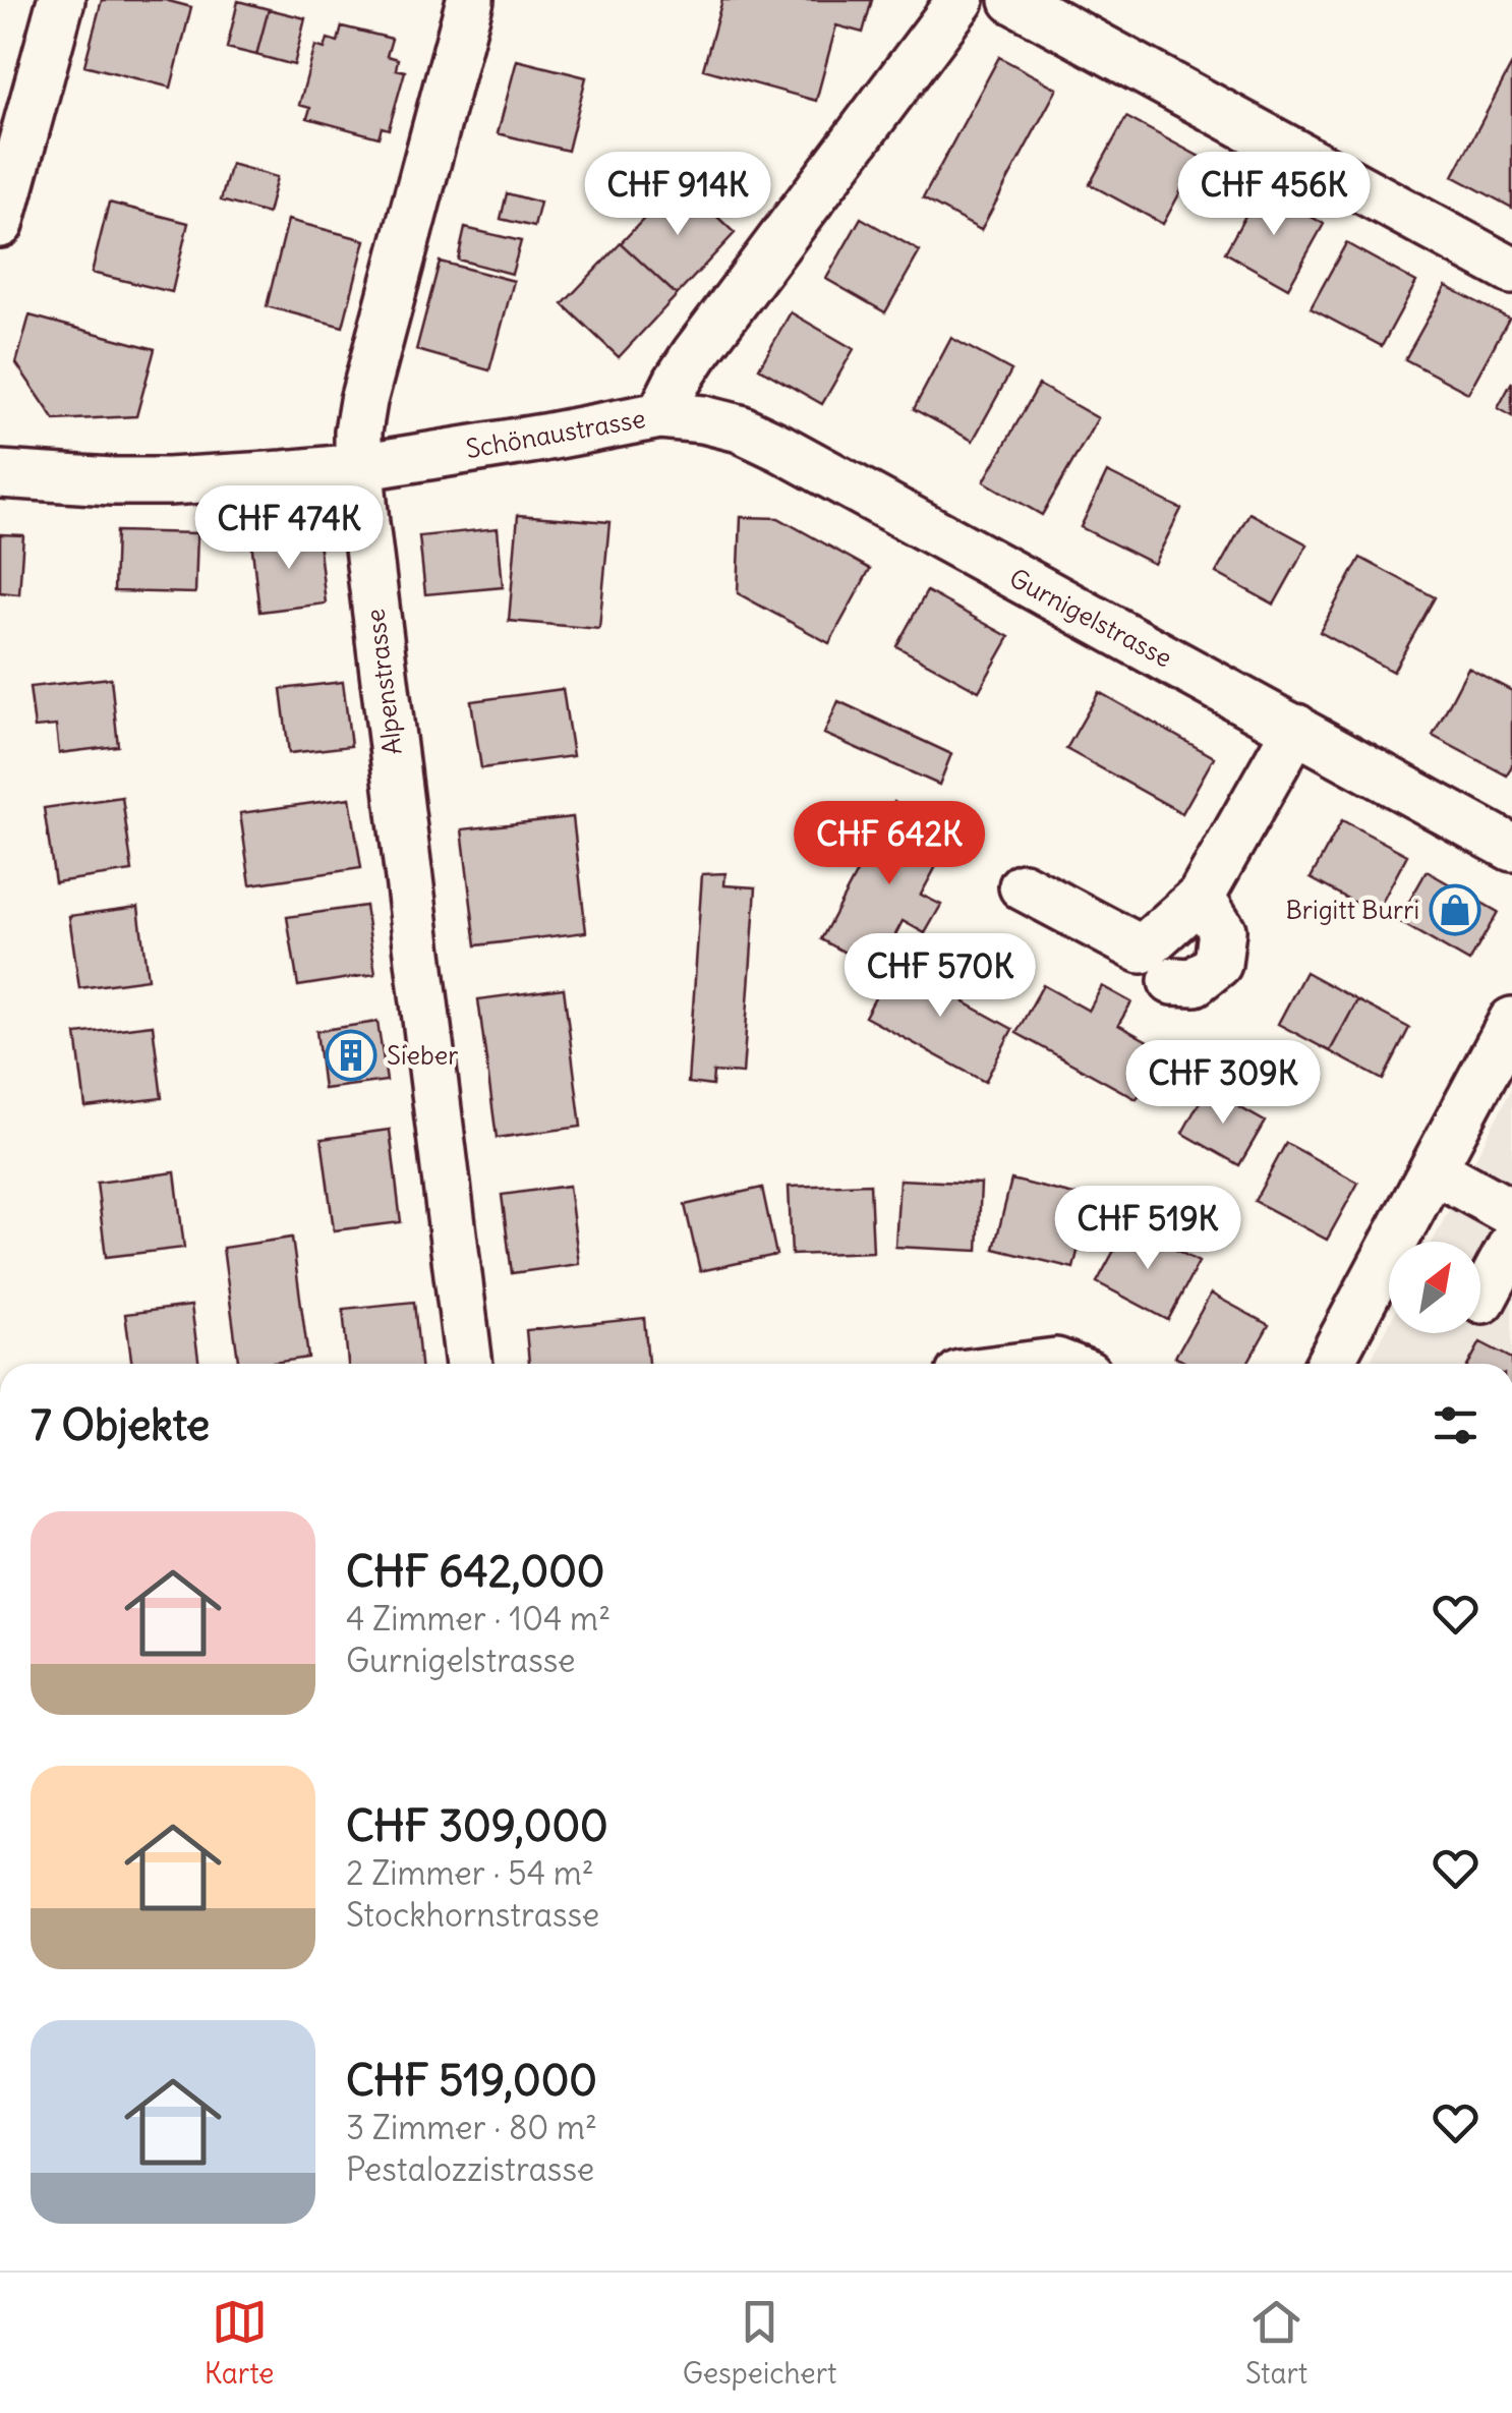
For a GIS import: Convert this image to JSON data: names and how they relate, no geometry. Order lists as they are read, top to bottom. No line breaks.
{"streets":{"street":["Schönaustrasse","Gurnigelstrasse","Alpenstrasse"]},"crossings":[["Schönaustrasse","Gurnigelstrasse"],["Schönaustrasse","Alpenstrasse"]],"places":{"shop":["Brigitt Burri"],"building":["Sieber"]},"north":"top right","page":{"price":["CHF 914K","CHF 456K","CHF 474K","CHF 642K","CHF 570K","CHF 309K","CHF 519K"],"heading":"7 Objekte","list":[{"name":"CHF 642,000","note":"4 Zimmer · 104 m² · Gurnigelstrasse"},{"name":"CHF 309,000","note":"2 Zimmer · 54 m² · Stockhornstrasse"},{"name":"CHF 519,000","note":"3 Zimmer · 80 m² · Pestalozzistrasse"}],"tabs":["Karte","Gespeichert","Start"]}}
